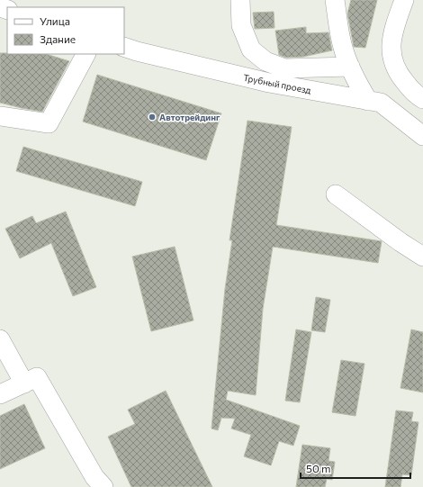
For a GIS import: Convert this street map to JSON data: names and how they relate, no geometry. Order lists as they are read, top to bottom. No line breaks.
{"streets":{"street":["Трубный проезд"]},"places":["Автотрейдинг"],"legend":["Улица","Здание"],"scale_bar":"50 m"}
